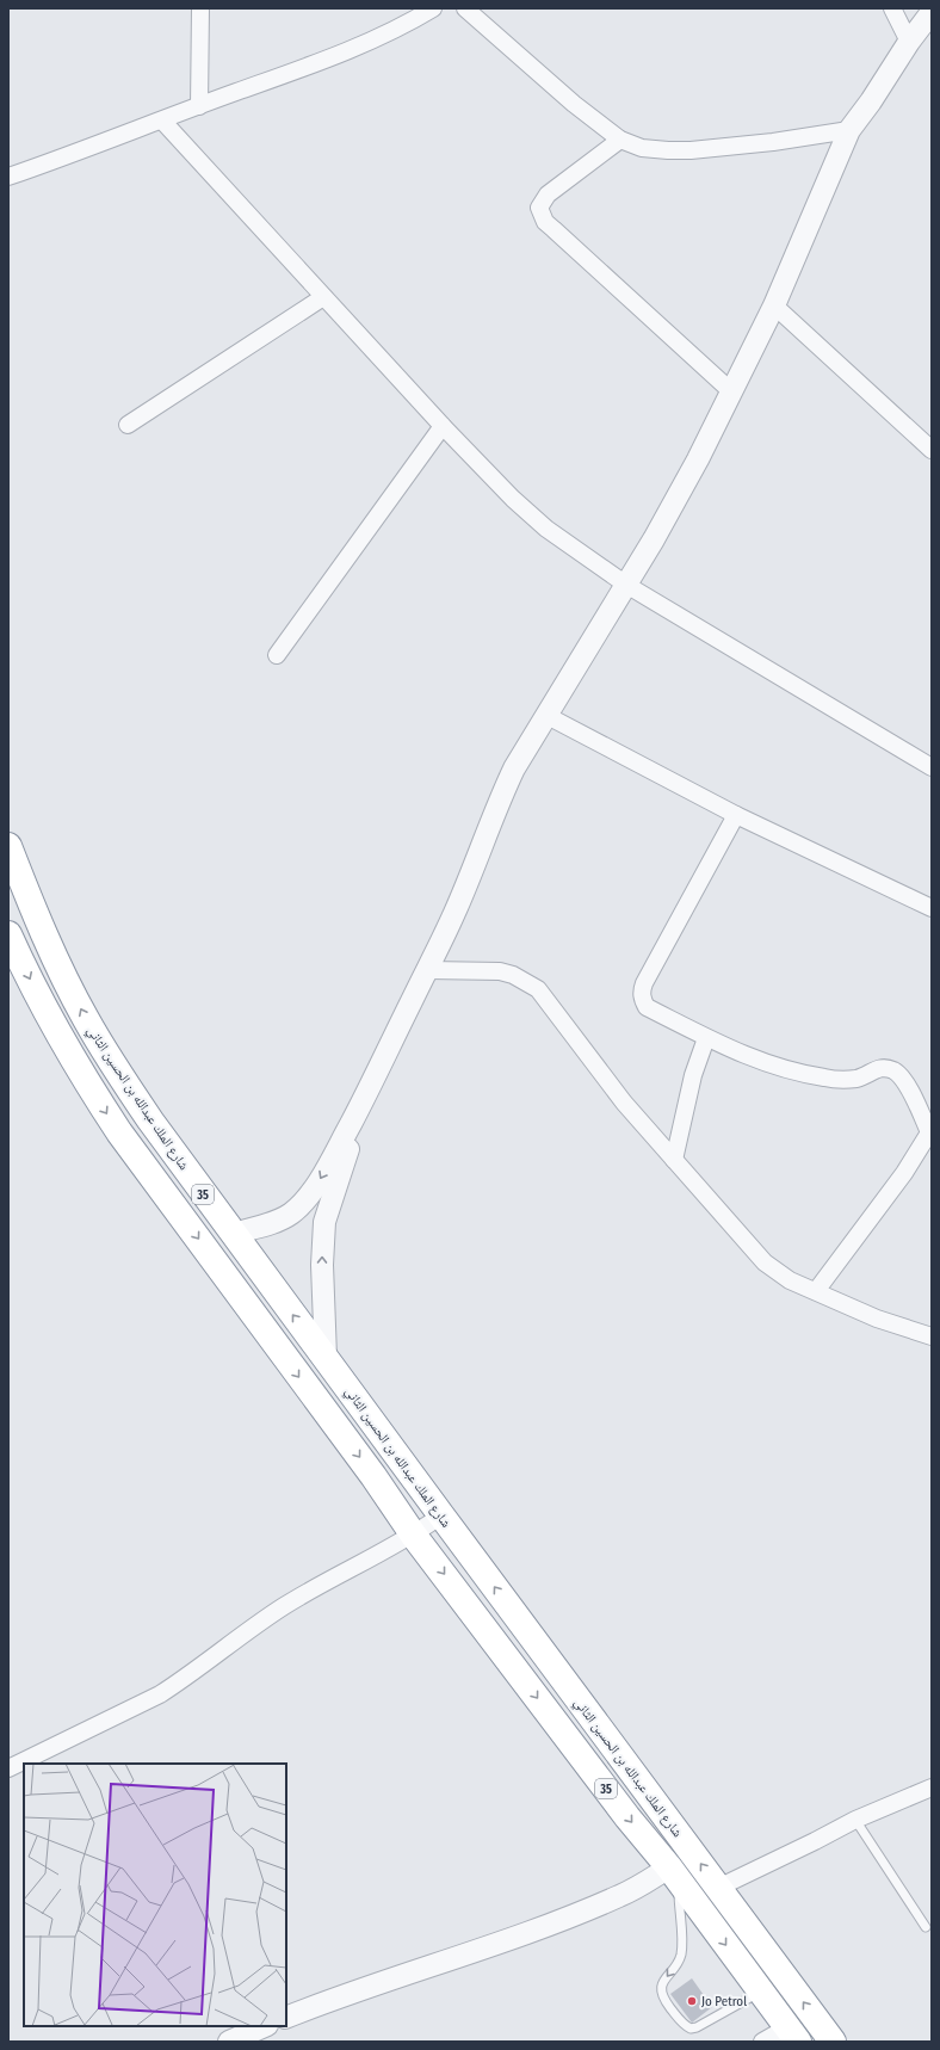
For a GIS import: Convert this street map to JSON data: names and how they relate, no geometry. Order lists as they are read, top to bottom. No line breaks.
{"streets":{"highway":["شارع الملك عبدالله بن الحسين الثاني","35"]},"places":["Jo Petrol"]}
